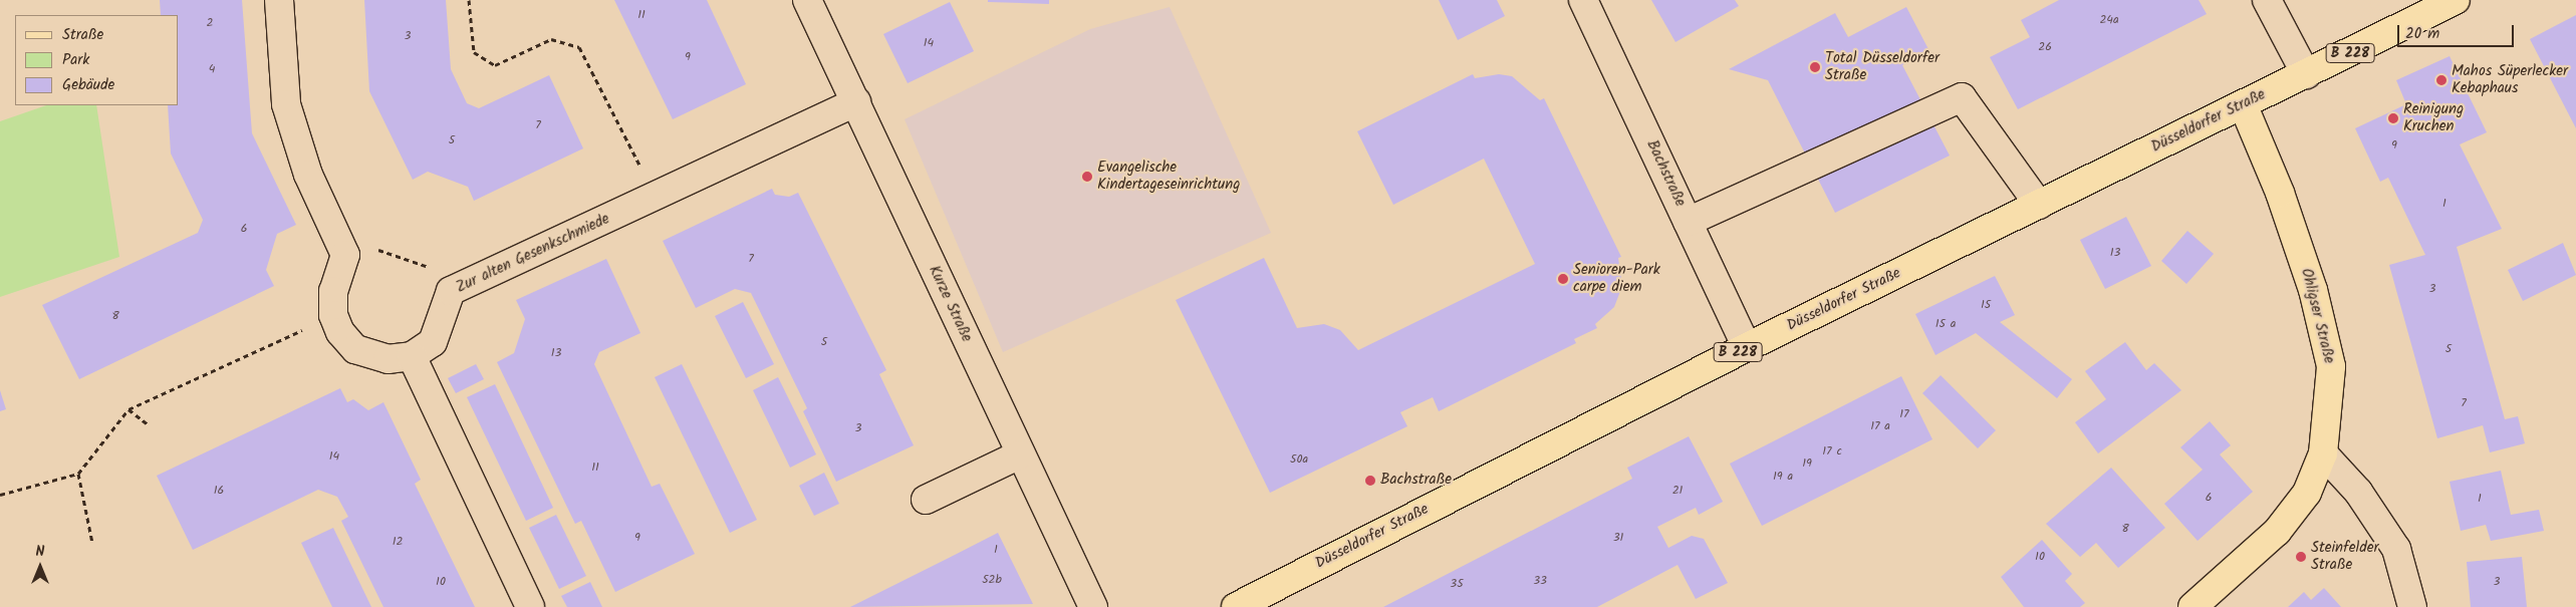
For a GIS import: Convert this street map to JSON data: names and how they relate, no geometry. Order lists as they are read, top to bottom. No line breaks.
{"streets":{"main road":["B 228","Düsseldorfer Straße","Ohligser Straße"],"street":["Bachstraße","Zur alten Gesenkschmiede","Kurze Straße"]},"crossings":[["Düsseldorfer Straße","Bachstraße"],["Düsseldorfer Straße","Ohligser Straße"],["Zur alten Gesenkschmiede","Kurze Straße"]],"places":["Total Düsseldorfer Straße","Mahos Süperlecker Kebaphaus","Reinigung Kruchen","Evangelische Kindertageseinrichtung","Senioren-Park carpe diem","Bachstraße","Steinfelder Straße"],"house_numbers":["11","24a","2","3","14","26","9","4","7","5","9","1","6","13","7","3","15","8","15 a","5","5","13","7","17","17 a","3","17 c","14","50a","19","11","19 a","16","21","6","1","8","9","31","12","1","10","52b","33","10","3","35"],"legend":["Straße","Park","Gebäude"],"scale_bar":"20 m","north":"top"}
